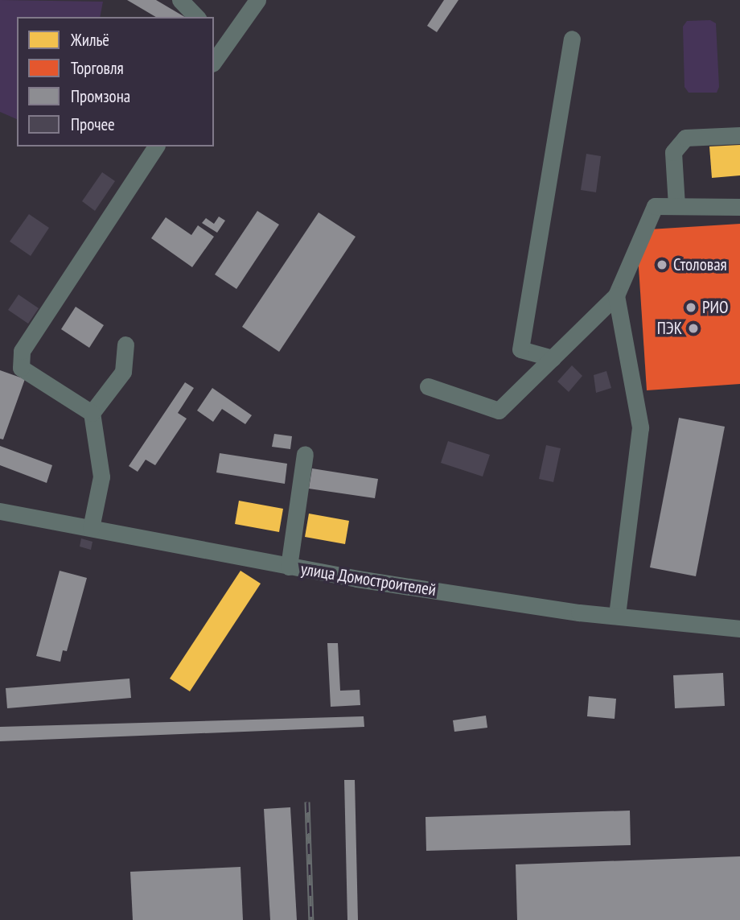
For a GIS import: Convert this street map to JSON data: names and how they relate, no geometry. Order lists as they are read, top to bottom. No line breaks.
{"streets":{"street":["улица Домостроителей"]},"places":["Столовая","РИО","ПЭК"],"legend":["Жильё","Торговля","Промзона","Прочее"]}
